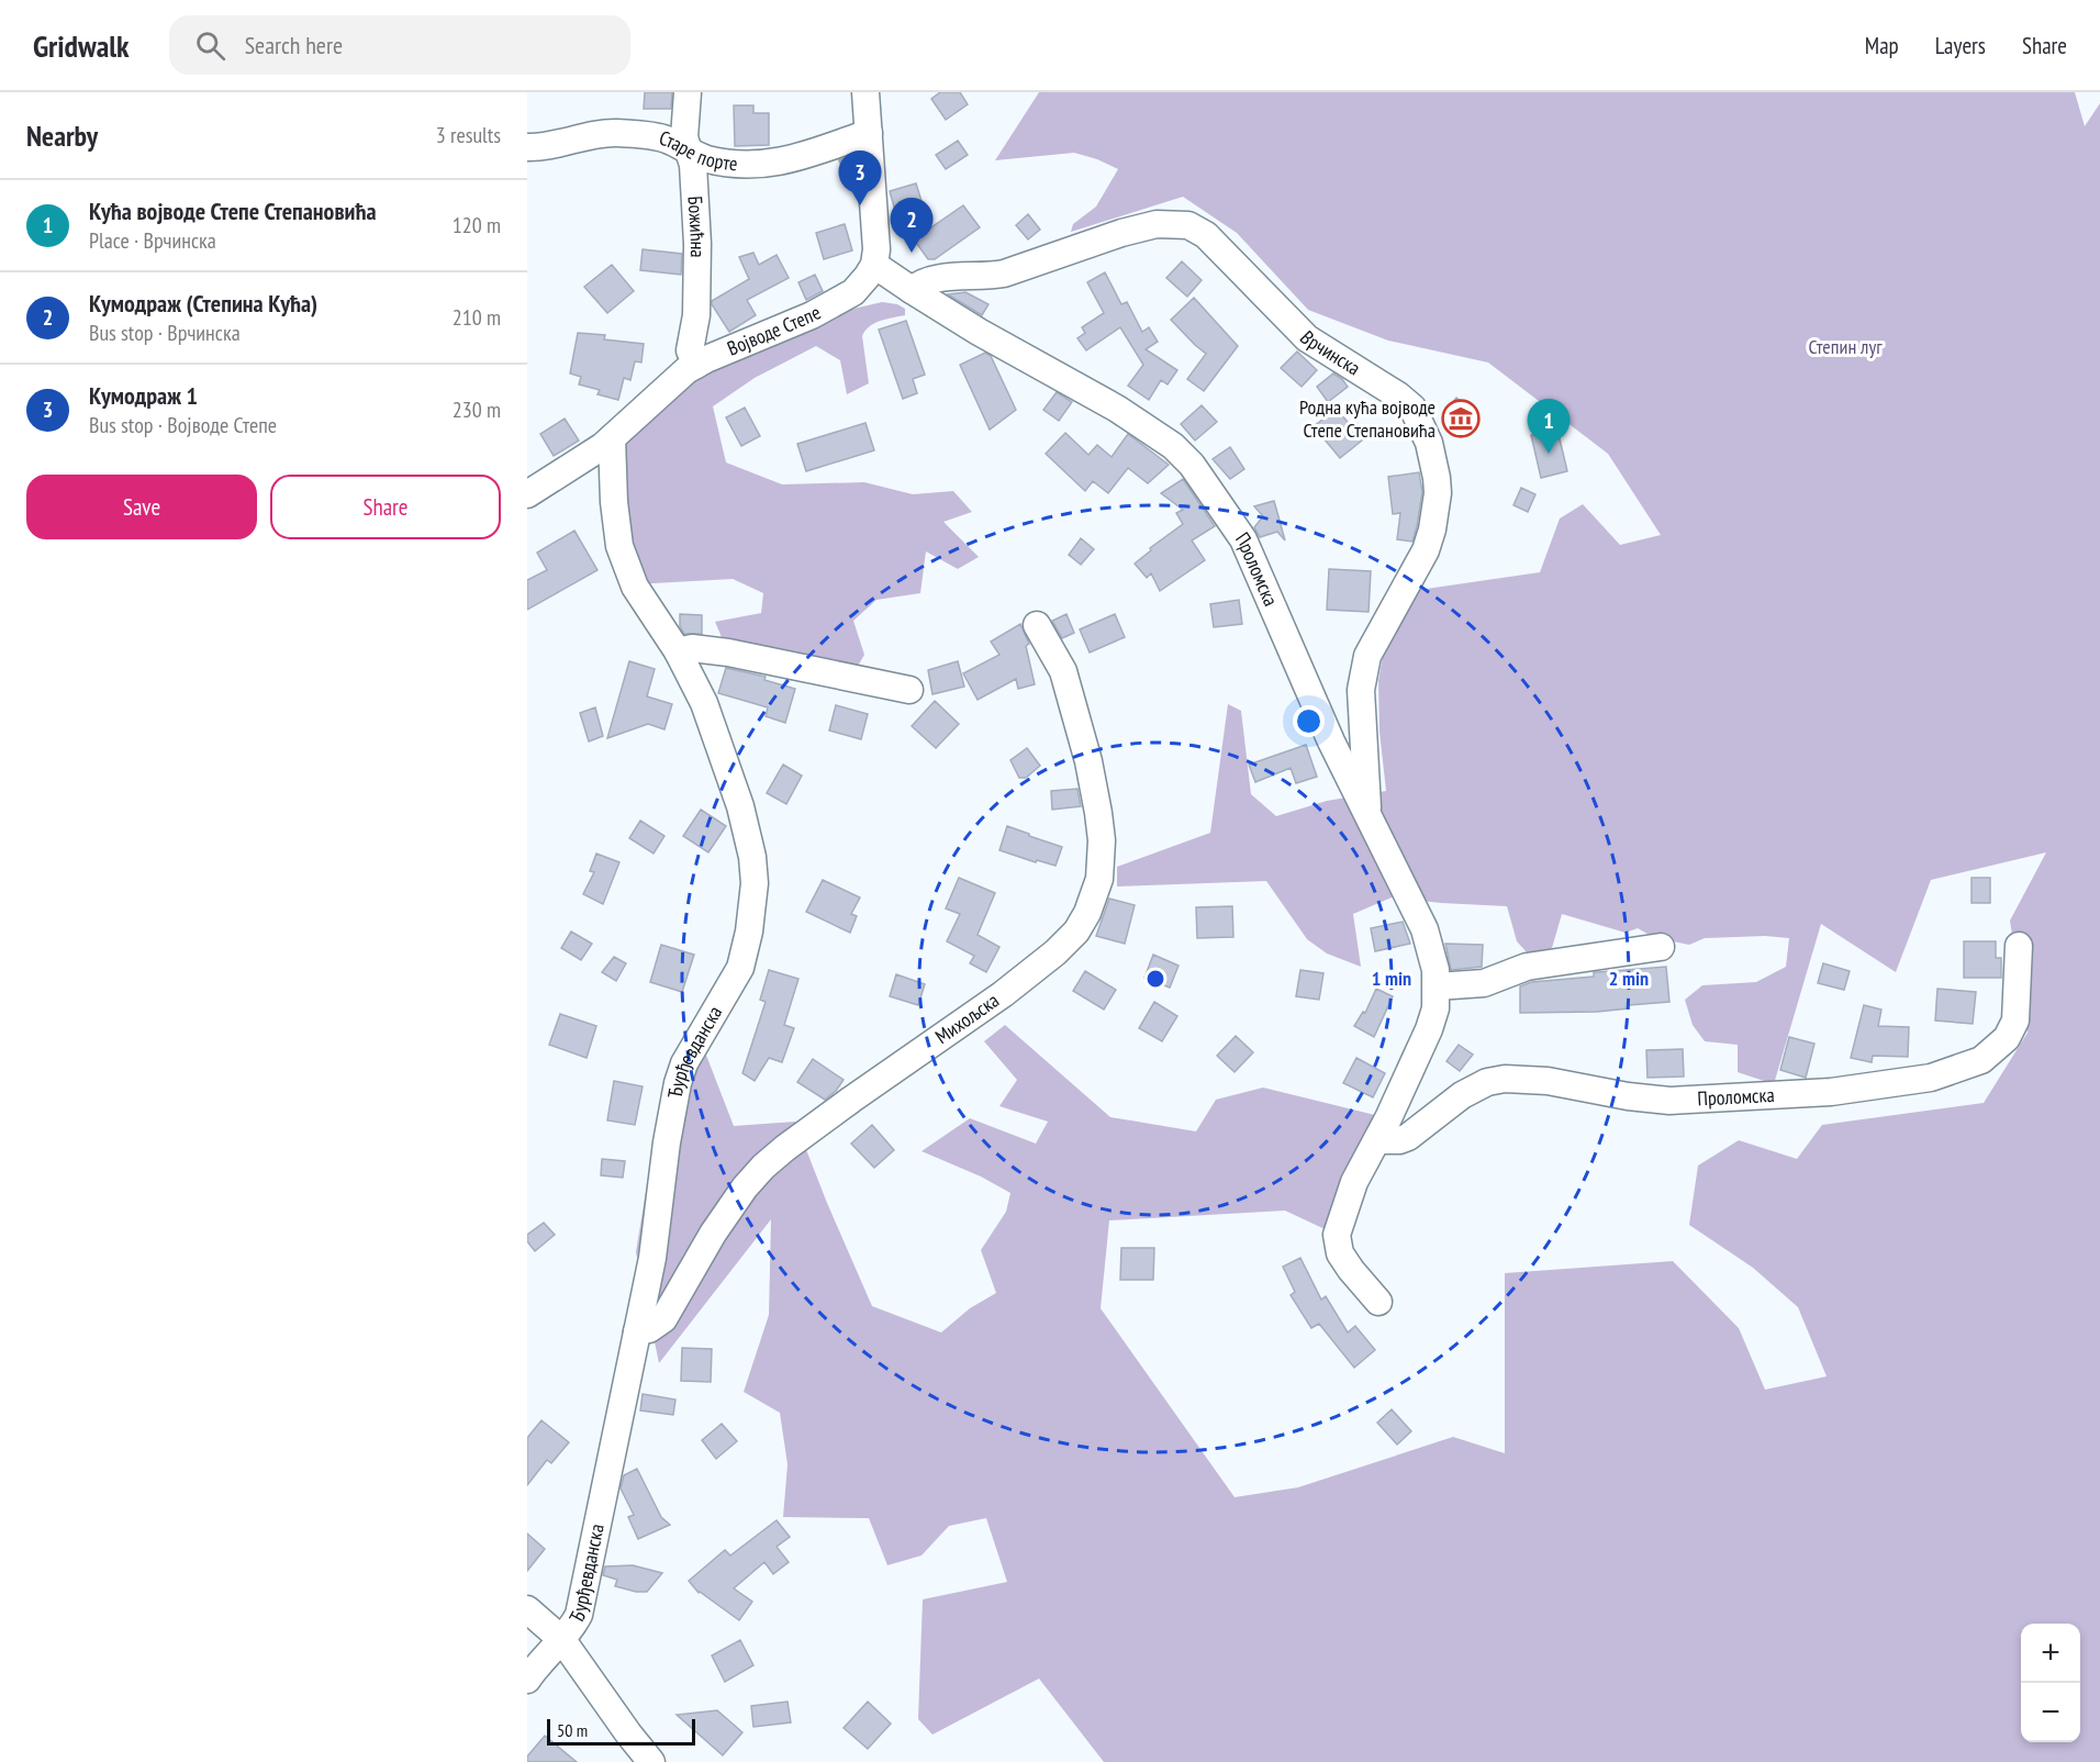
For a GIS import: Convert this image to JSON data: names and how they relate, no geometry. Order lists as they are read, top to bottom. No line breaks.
{"streets":{"street":["Старе порте","Божићна","Војводе Степе","Врчинска","Проломска","Михољска","Ђурђевданска"]},"crossings":[["Старе порте","Божићна"],["Божићна","Војводе Степе"],["Војводе Степе","Ђурђевданска"],["Врчинска","Проломска"],["Михољска","Ђурђевданска"]],"parks":["Степин луг"],"places":{"museum":["Родна кућа војводе Степе Степановића"]},"scale_bar":"50 m","page":{"header":"Gridwalk","search":"Search here","nav":["Map","Layers","Share"],"heading":["Nearby","3 results"],"pins":["3","2","1"],"list":[{"mark":"1","name":"Кућа војводе Степе Степановића","note":"Place · Врчинска","value":"120 m"},{"mark":"2","name":"Кумодраж (Степина Кућа)","note":"Bus stop · Врчинска","value":"210 m"},{"mark":"3","name":"Кумодраж 1","note":"Bus stop · Војводе Степе","value":"230 m"}],"buttons":["Save","Share"],"map_buttons":["+","−"],"scale":"50 m"},"rings":["1 min","2 min"]}
